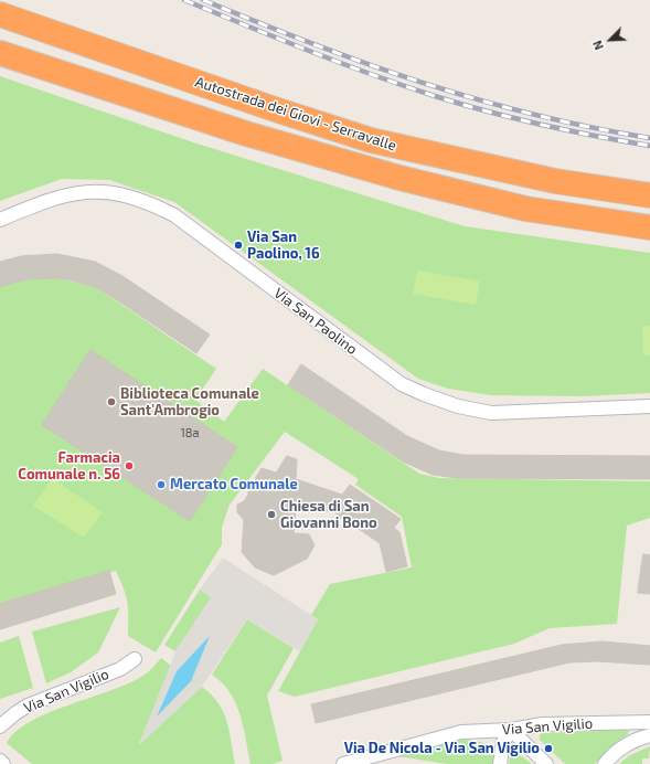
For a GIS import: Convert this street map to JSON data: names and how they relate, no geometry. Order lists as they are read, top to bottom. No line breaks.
{"streets":{"highway":["Autostrada dei Giovi - Serravalle"],"street":["Via San Paolino","Via San Vigilio"]},"places":["Via San Paolino, 16","Biblioteca Comunale Sant'Ambrogio","Farmacia Comunale n. 56","Mercato Comunale","Chiesa di San Giovanni Bono","Via De Nicola - Via San Vigilio"],"house_numbers":["18a"],"north":"bottom left"}
